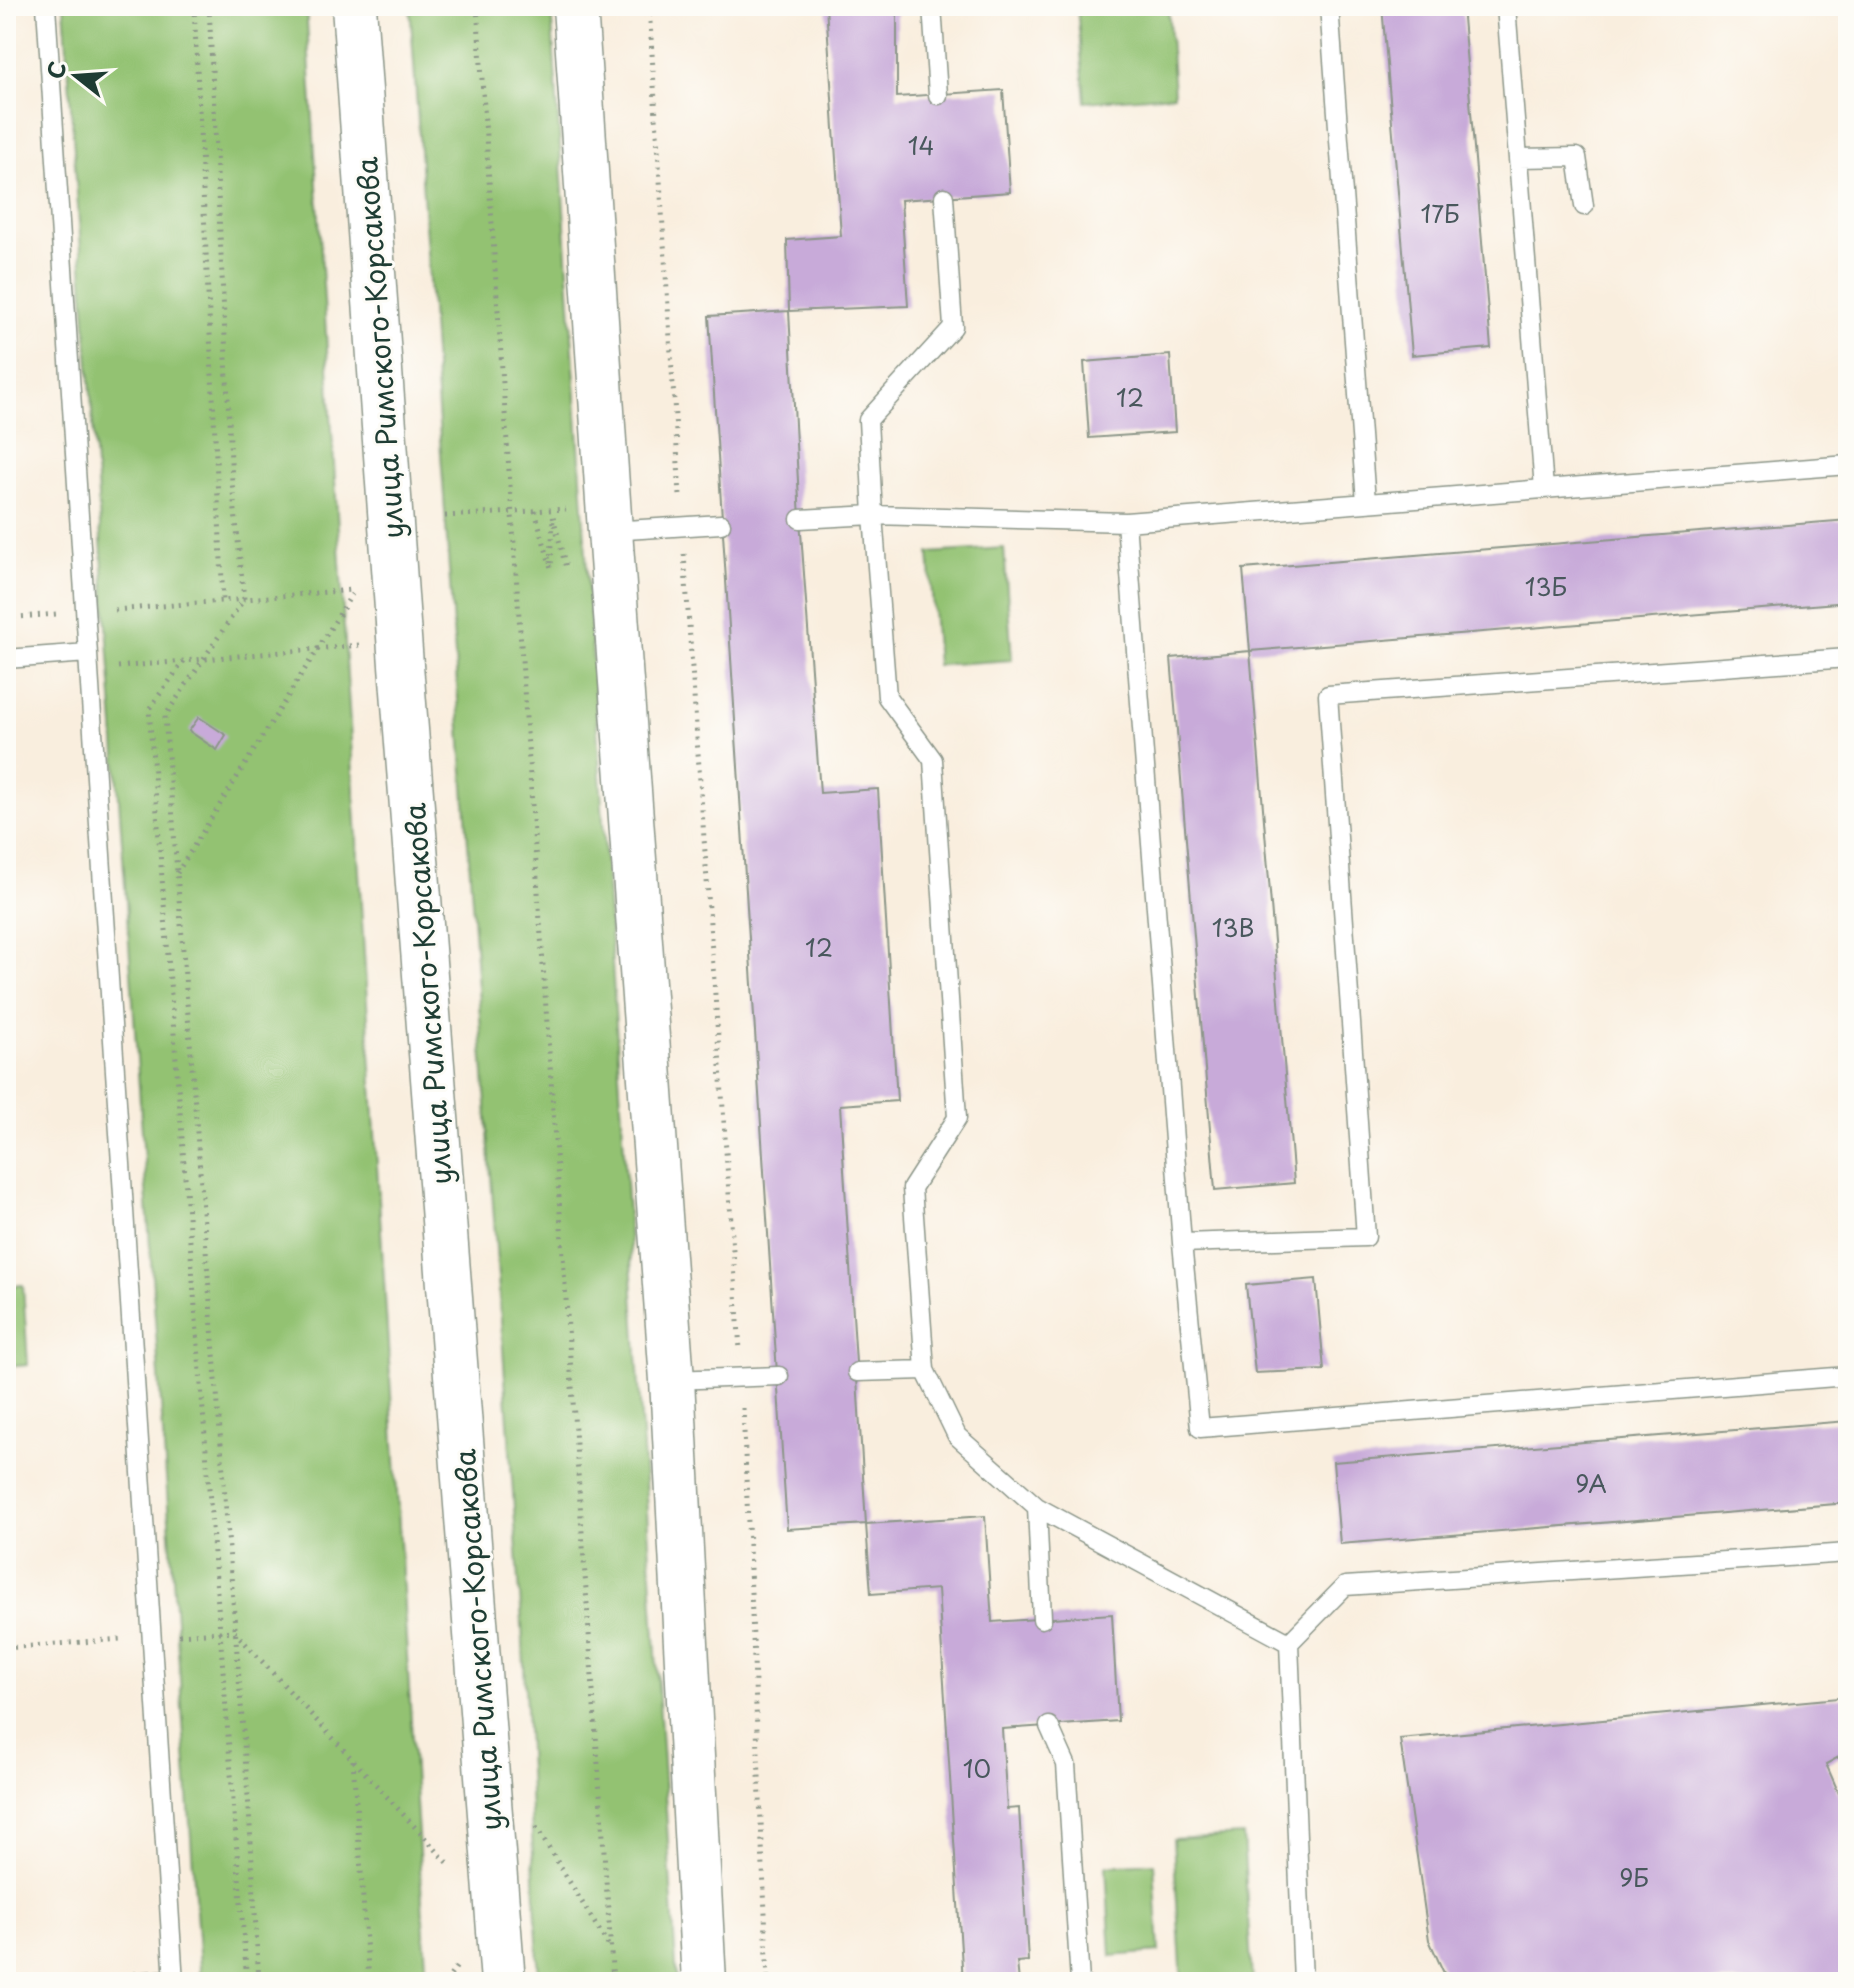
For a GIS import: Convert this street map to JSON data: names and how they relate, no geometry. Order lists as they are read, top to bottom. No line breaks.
{"streets":{"street":["улица Римского-Корсакова"]},"house_numbers":["14","17Б","12","13Б","13В","12","9А","10","9Б"],"north":"left"}
